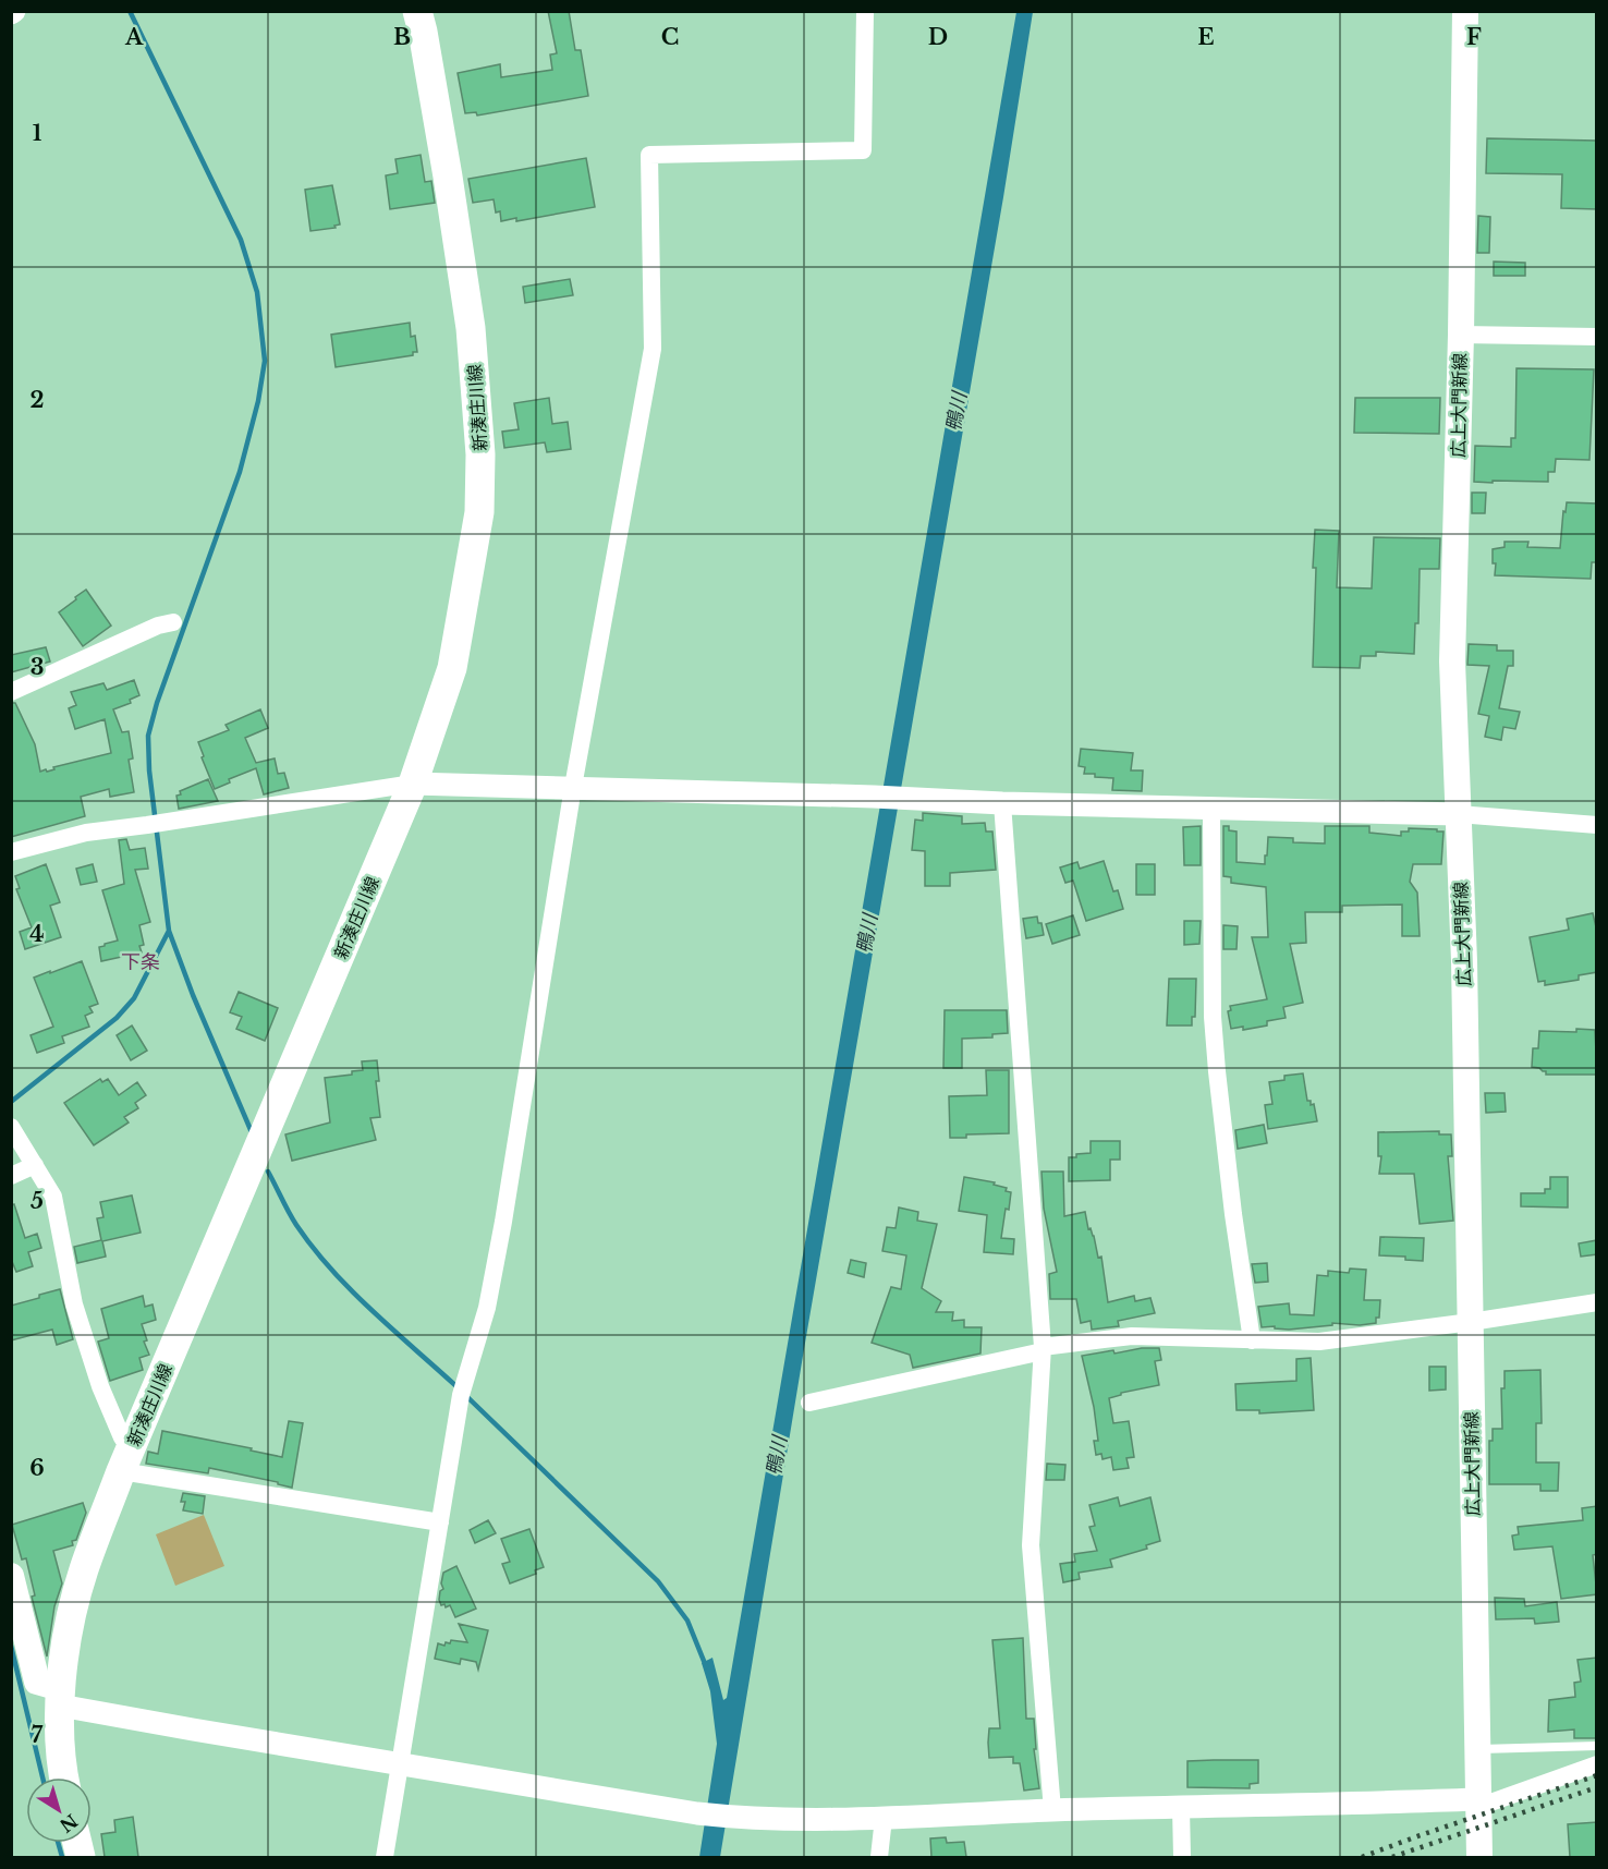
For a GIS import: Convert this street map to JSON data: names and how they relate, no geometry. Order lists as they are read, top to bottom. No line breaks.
{"streets":{"main road":["広上大門新線","新湊庄川線"]},"districts":["下条"],"water":["鴨川"],"north":"bottom right","grid":{"columns":["A","B","C","D","E","F"],"rows":["1","2","3","4","5","6","7"]}}
